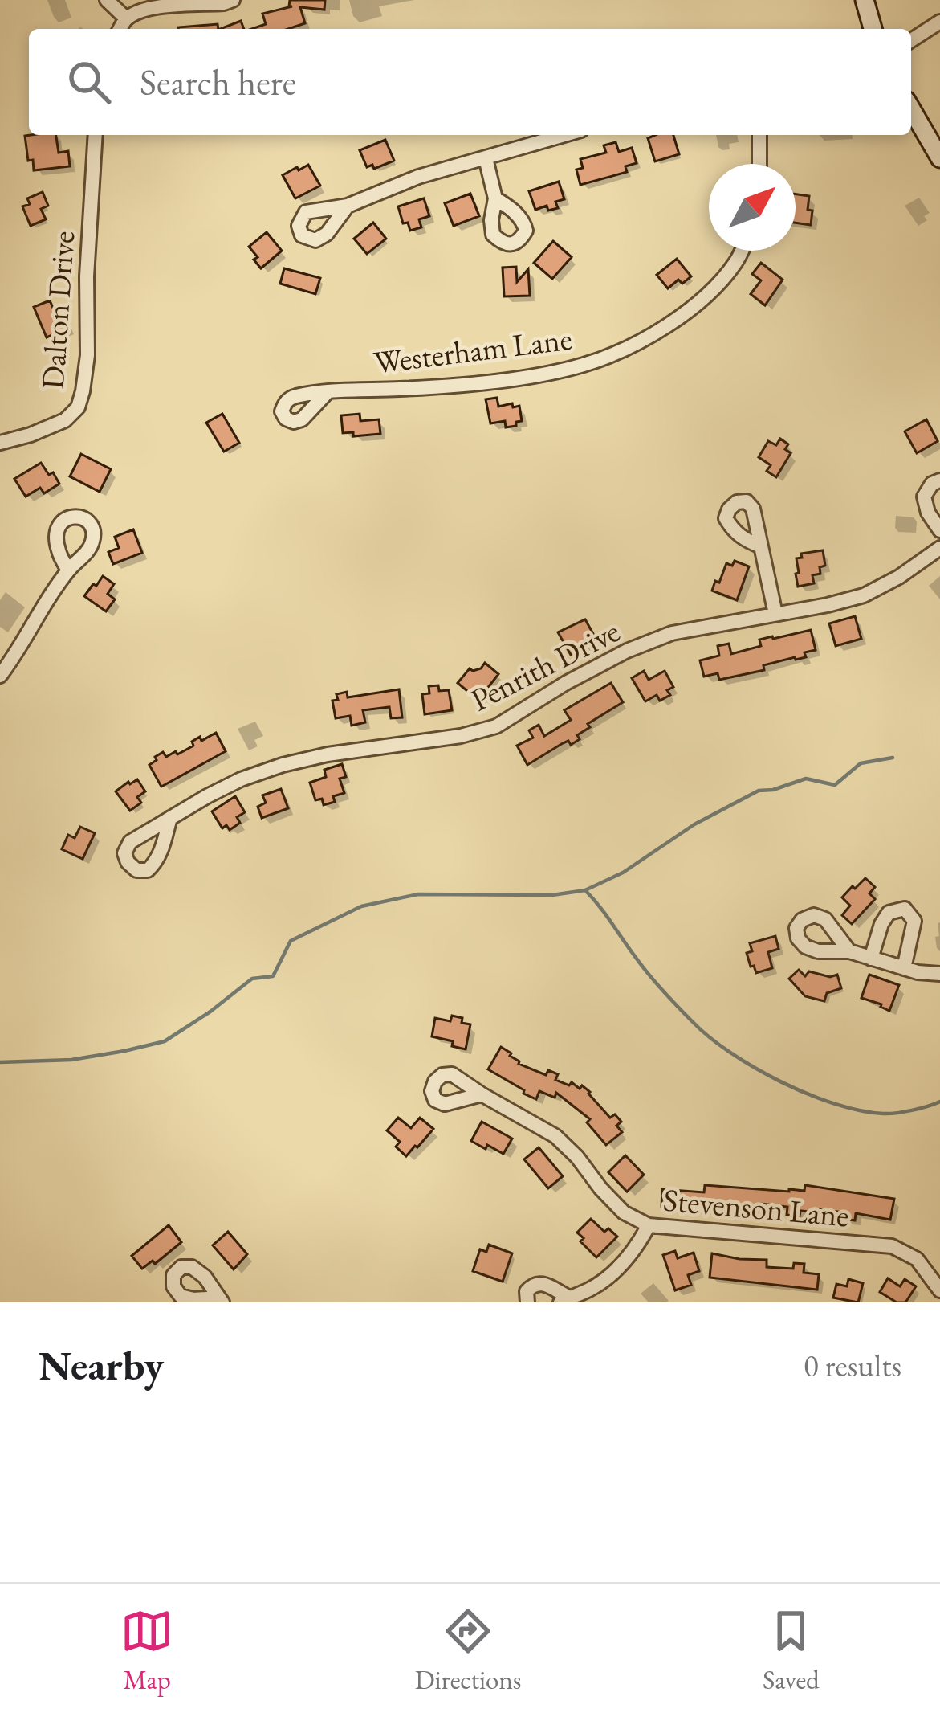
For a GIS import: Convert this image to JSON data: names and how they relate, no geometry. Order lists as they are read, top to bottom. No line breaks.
{"streets":{"street":["Dalton Drive","Westerham Lane","Penrith Drive","Stevenson Lane"]},"north":"top right","page":{"search":"Search here","heading":["Nearby","0 results"],"nav":["Map","Directions","Saved"]}}
